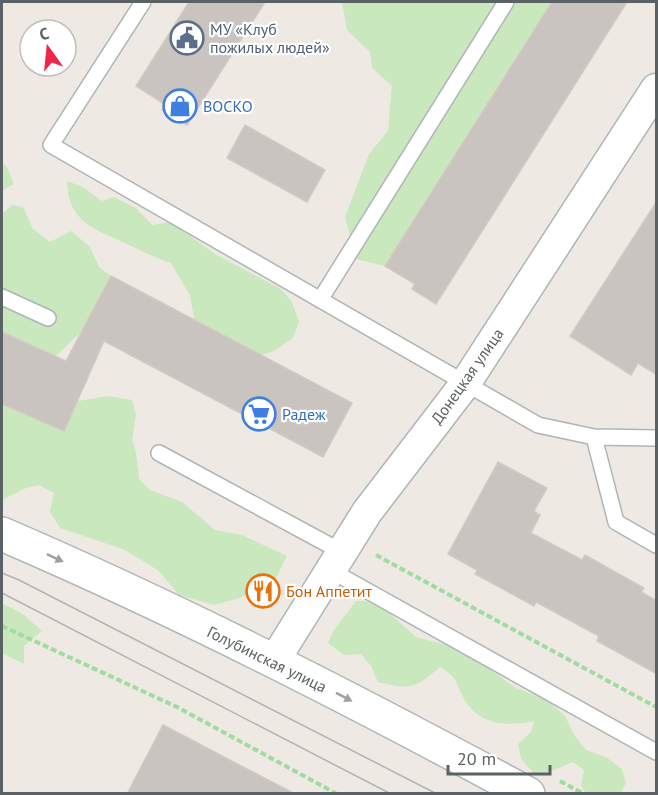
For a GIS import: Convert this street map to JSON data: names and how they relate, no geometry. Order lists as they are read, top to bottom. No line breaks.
{"streets":{"main road":["Голубинская улица"],"street":["Донецкая улица"]},"crossings":[["Донецкая улица","Голубинская улица"]],"one_way":["Голубинская улица"],"places":{"public building":["МУ «Клуб пожилых людей»"],"shop":["ВОСКО"],"supermarket":["Радеж"],"restaurant":["Бон Аппетит"]},"scale_bar":"20 m","north":"top"}
